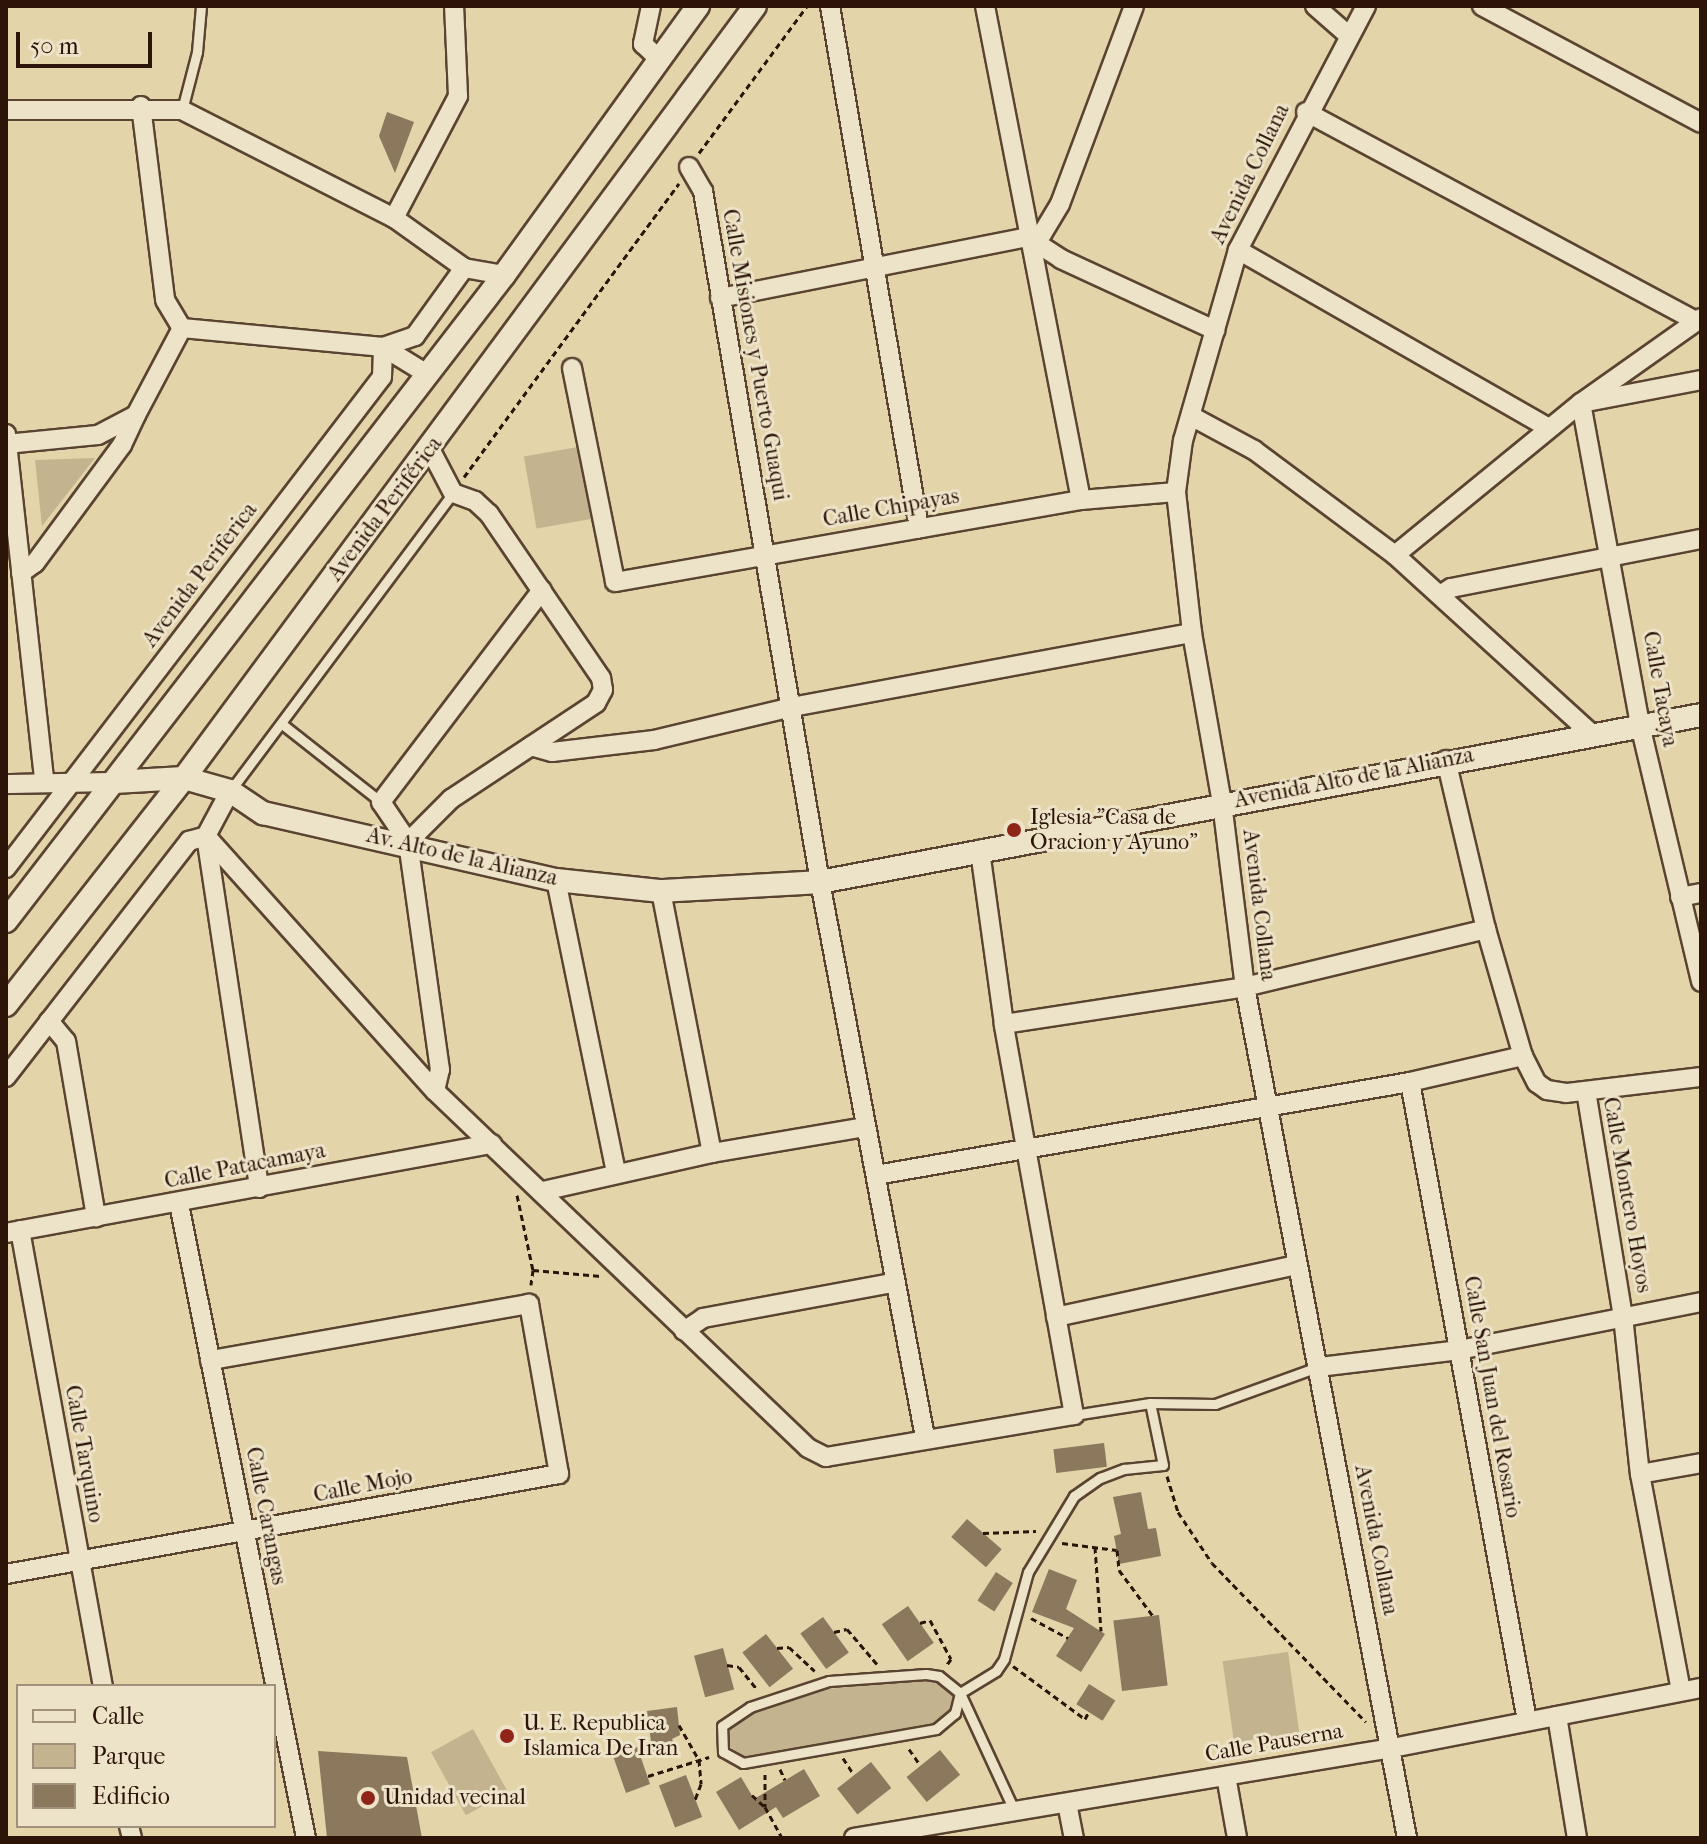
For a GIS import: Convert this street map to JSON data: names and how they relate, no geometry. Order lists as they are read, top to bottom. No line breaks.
{"streets":{"street":["Avenida Collana","Calle Misiones y Puerto Guaqui","Calle Chipayas","Avenida Periférica","Avenida Periferica","Calle Tacaya","Avenida Alto de la Alianza","Av. Alto de la Alianza","Calle Patacamaya","Calle Montero Hoyos","Calle San Juan del Rosario","Calle Tarquino","Calle Mojo","Calle Carangas","Calle Pauserna"]},"crossings":[["Avenida Collana","Calle Chipayas"],["Avenida Collana","Avenida Alto de la Alianza"],["Avenida Collana","Calle Pauserna"],["Calle Misiones y Puerto Guaqui","Calle Chipayas"],["Calle Misiones y Puerto Guaqui","Avenida Alto de la Alianza"],["Calle Misiones y Puerto Guaqui","Av. Alto de la Alianza"],["Avenida Periférica","Av. Alto de la Alianza"],["Calle Tacaya","Avenida Alto de la Alianza"],["Avenida Alto de la Alianza","Av. Alto de la Alianza"],["Avenida Alto de la Alianza","Calle Montero Hoyos"],["Calle Patacamaya","Calle Tarquino"],["Calle Patacamaya","Calle Carangas"],["Calle Montero Hoyos","Calle Pauserna"],["Calle San Juan del Rosario","Calle Pauserna"],["Calle Tarquino","Calle Mojo"],["Calle Mojo","Calle Carangas"]],"places":["Iglesia \"Casa de Oracion y Ayuno\"","U. E. Republica Islamica De Iran","Unidad vecinal"],"legend":["Calle","Parque","Edificio"],"scale_bar":"50 m"}
